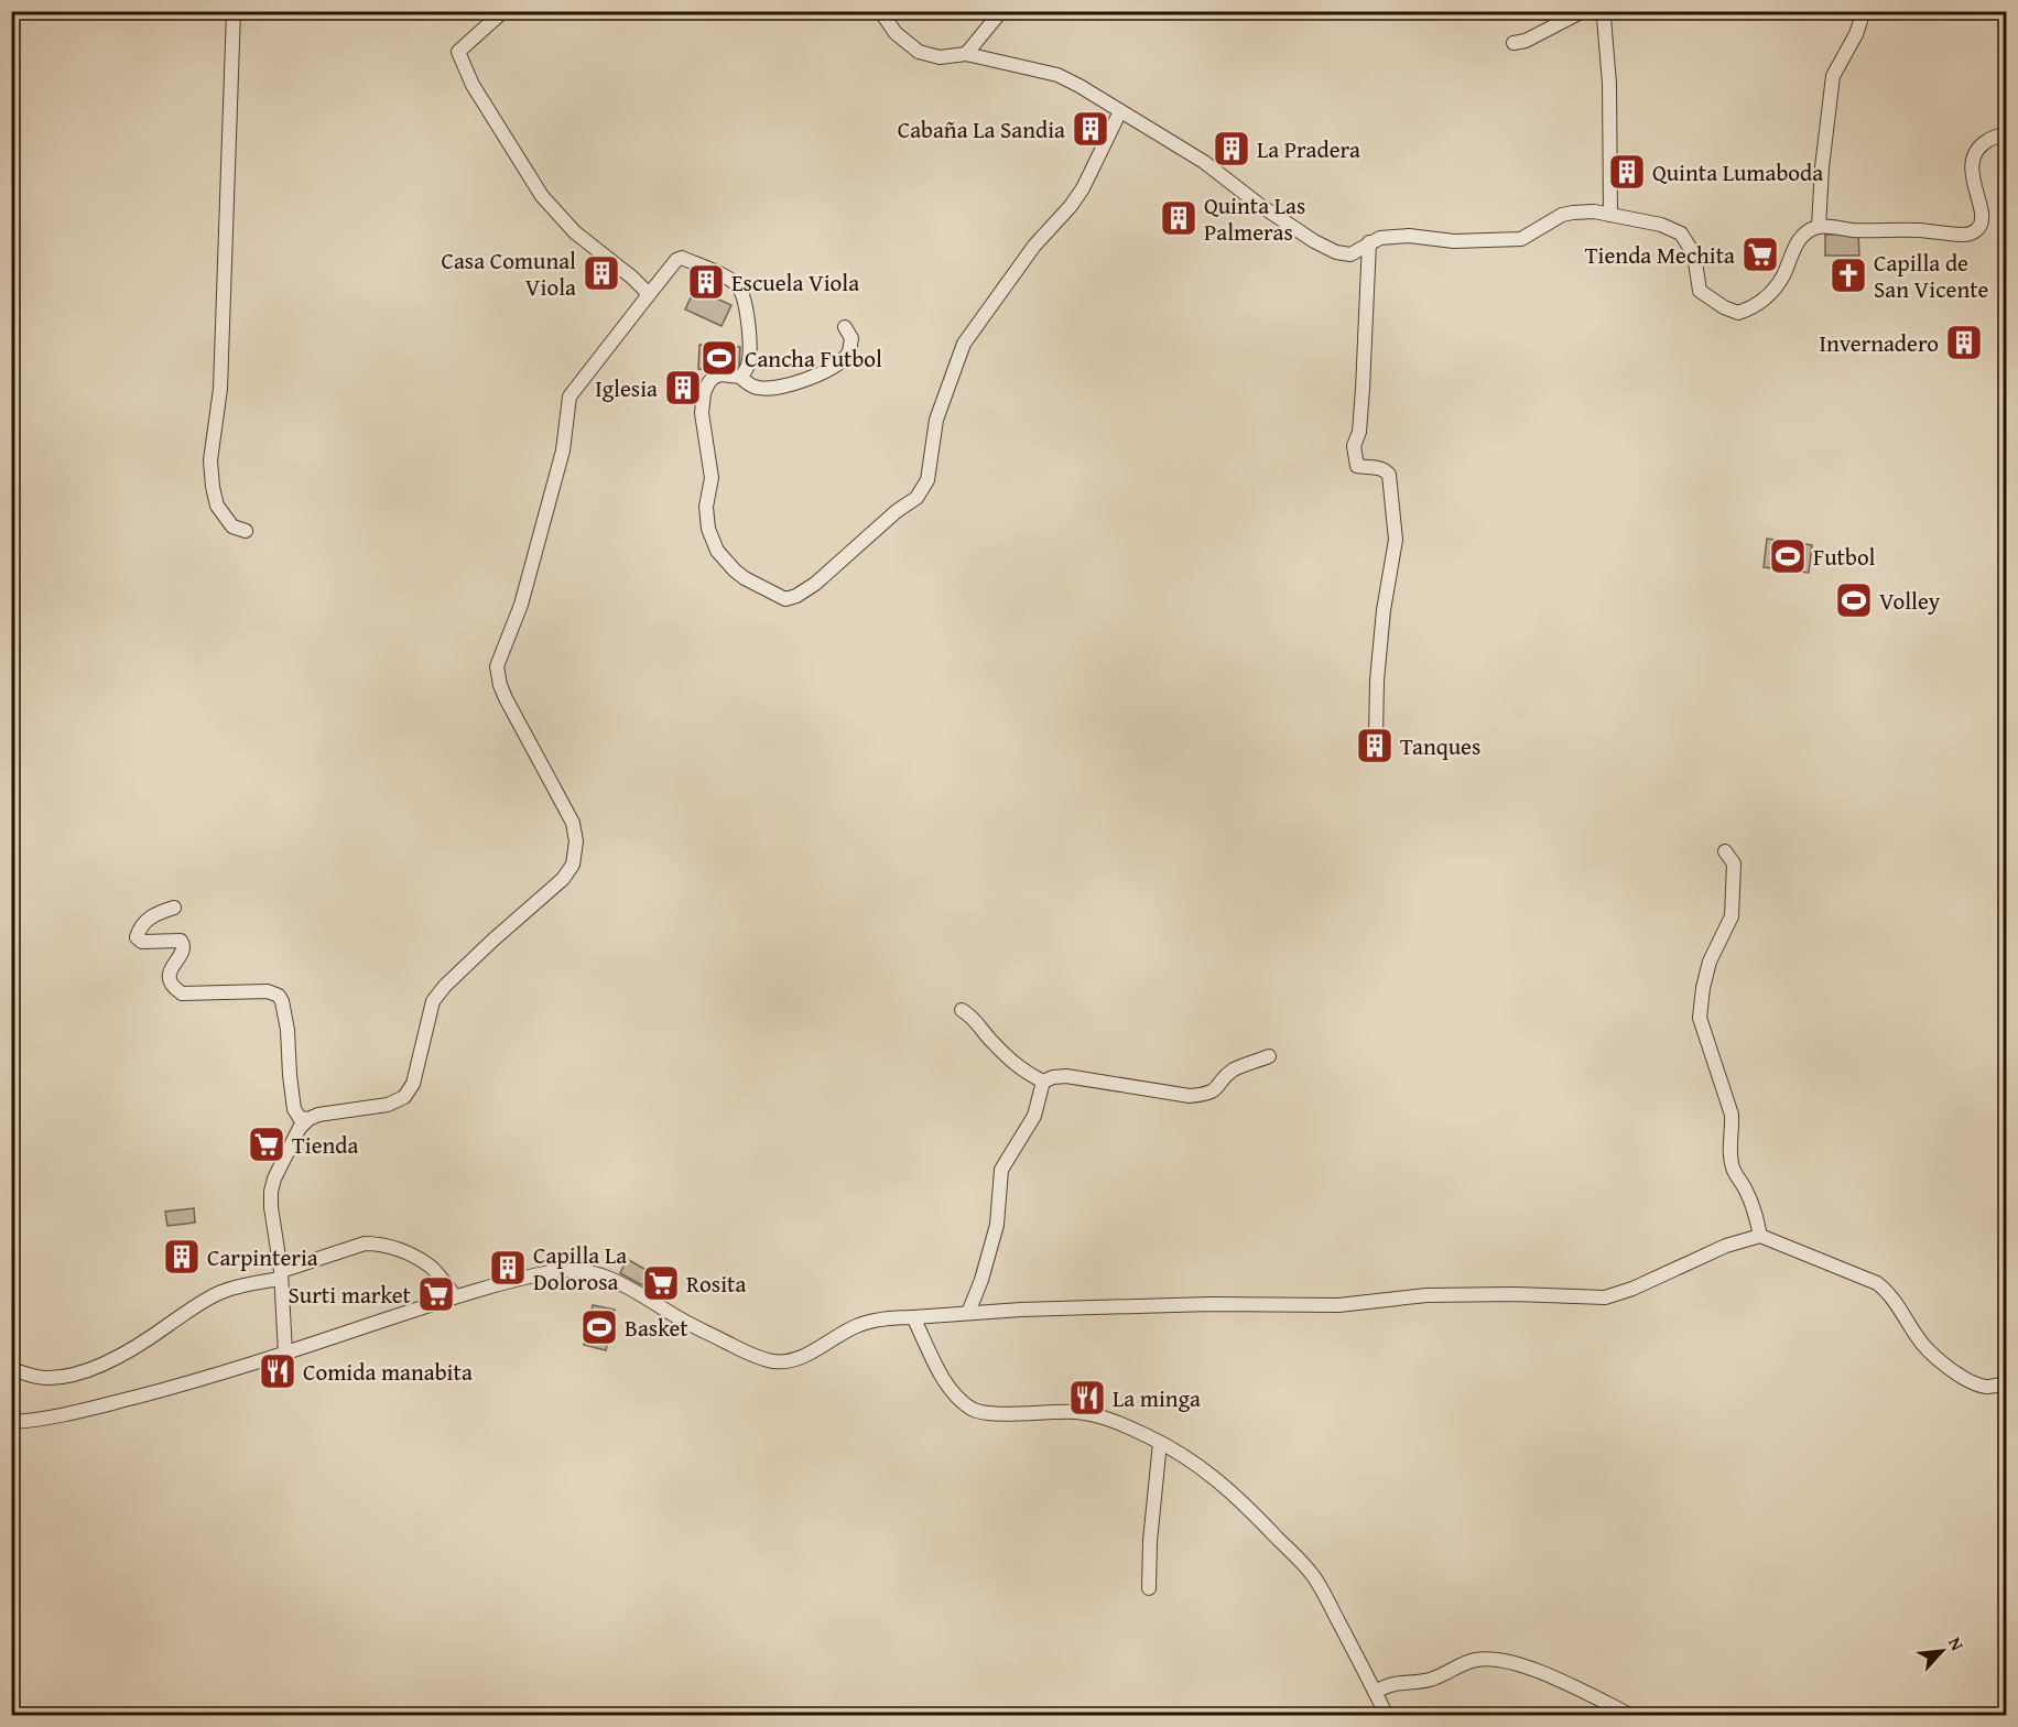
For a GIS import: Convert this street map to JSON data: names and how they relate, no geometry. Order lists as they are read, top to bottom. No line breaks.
{"places":{"building":["Cabaña La Sandia","La Pradera","Quinta Lumaboda","Quinta Las Palmeras","Casa Comunal Viola","Escuela Viola","Invernadero","Iglesia","Tanques","Carpinteria","Capilla La Dolorosa"],"supermarket":["Tienda Mechita","Tienda","Rosita","Surti market"],"church":["Capilla de San Vicente"],"sports":["Cancha Futbol","Futbol","Volley","Basket"],"restaurant":["Comida manabita","La minga"]},"north":"top right"}
